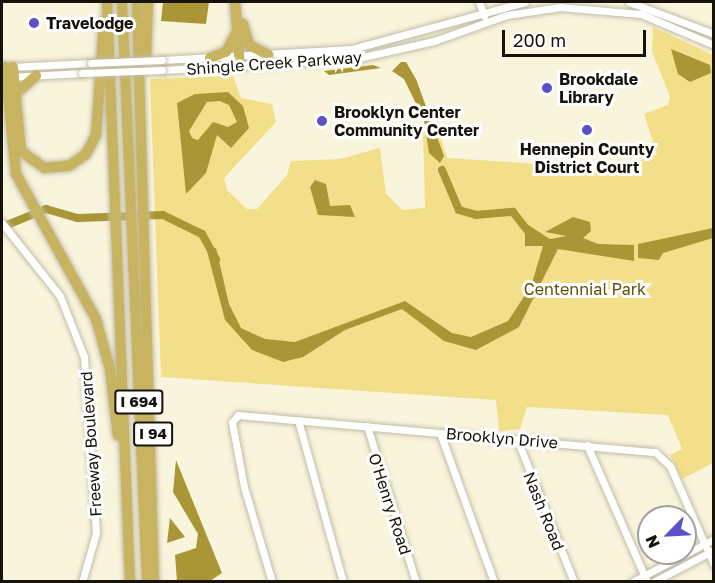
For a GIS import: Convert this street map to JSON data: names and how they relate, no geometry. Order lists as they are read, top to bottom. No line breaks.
{"streets":{"highway":["I 694","I 94"],"street":["Shingle Creek Parkway","Brooklyn Drive","Freeway Boulevard","O'Henry Road","Nash Road"]},"crossings":[["Brooklyn Drive","O'Henry Road"],["Brooklyn Drive","Nash Road"]],"parks":["Centennial Park"],"places":["Travelodge","Brookdale Library","Brooklyn Center Community Center","Hennepin County District Court"],"scale_bar":"200 m","north":"bottom left"}
